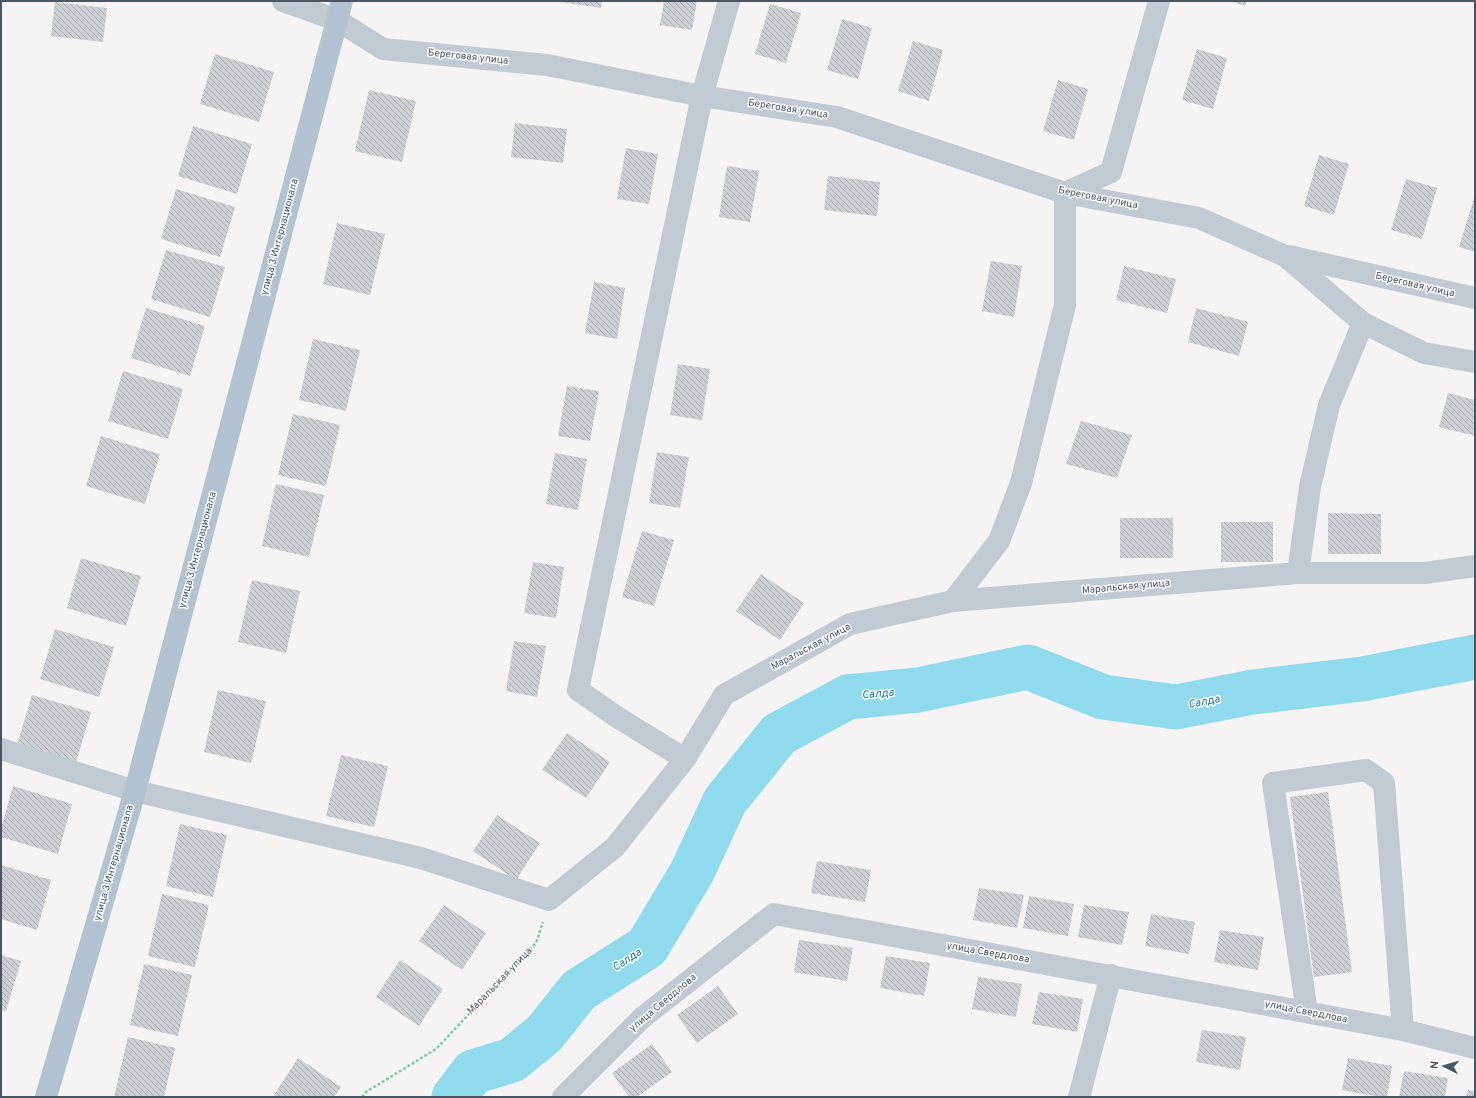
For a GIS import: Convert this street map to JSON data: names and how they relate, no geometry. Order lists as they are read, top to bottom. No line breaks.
{"streets":{"main road":["улица 3 Интернационала"],"street":["Береговая улица","Маральская улица","улица Свердлова"]},"crossings":[["Береговая улица","улица 3 Интернационала"]],"water":["Салда"],"north":"left"}
